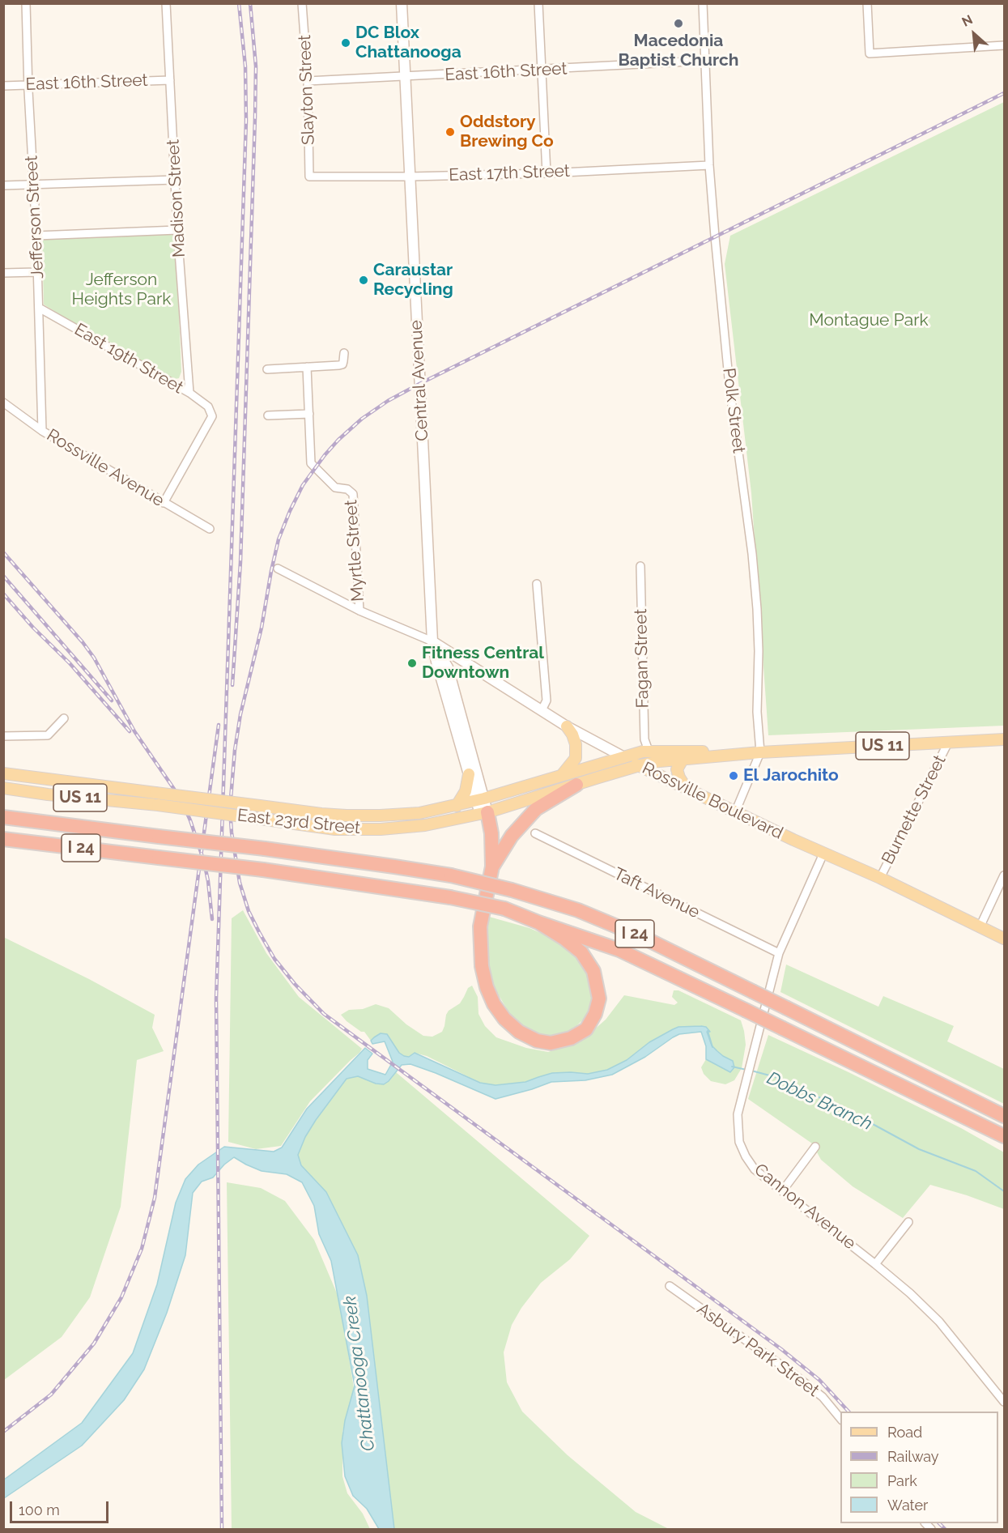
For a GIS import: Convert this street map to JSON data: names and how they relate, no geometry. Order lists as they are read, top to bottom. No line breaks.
{"streets":{"highway":["I 24"],"main road":["Central Avenue","US 11","Rossville Boulevard","East 23rd Street"],"street":["East 16th Street","Slayton Street","East 17th Street","Madison Street","Jefferson Street","East 19th Street","Polk Street","Rossville Avenue","Myrtle Street","Fagan Street","Burnette Street","Taft Avenue","Cannon Avenue","Asbury Park Street"]},"crossings":[["East 16th Street","Slayton Street"],["East 16th Street","Madison Street"],["East 16th Street","Jefferson Street"],["East 16th Street","Central Avenue"],["East 16th Street","Polk Street"],["Slayton Street","East 17th Street"],["East 17th Street","Central Avenue"],["East 17th Street","Polk Street"],["Madison Street","East 19th Street"],["Jefferson Street","East 19th Street"],["Jefferson Street","Rossville Avenue"],["East 19th Street","Rossville Avenue"],["Central Avenue","Rossville Boulevard"],["Central Avenue","East 23rd Street"],["Polk Street","Rossville Boulevard"],["Polk Street","East 23rd Street"],["Fagan Street","East 23rd Street"],["Rossville Boulevard","Burnette Street"],["Rossville Boulevard","East 23rd Street"],["Rossville Boulevard","Cannon Avenue"],["Burnette Street","East 23rd Street"],["Taft Avenue","Cannon Avenue"]],"water":["Dobbs Branch","Chattanooga Creek"],"parks":["Jefferson Heights Park","Montague Park"],"places":["Macedonia Baptist Church","DC Blox Chattanooga","Oddstory Brewing Co","Caraustar Recycling","Fitness Central Downtown","El Jarochito"],"legend":["Road","Railway","Park","Water"],"scale_bar":"100 m","north":"top left"}
